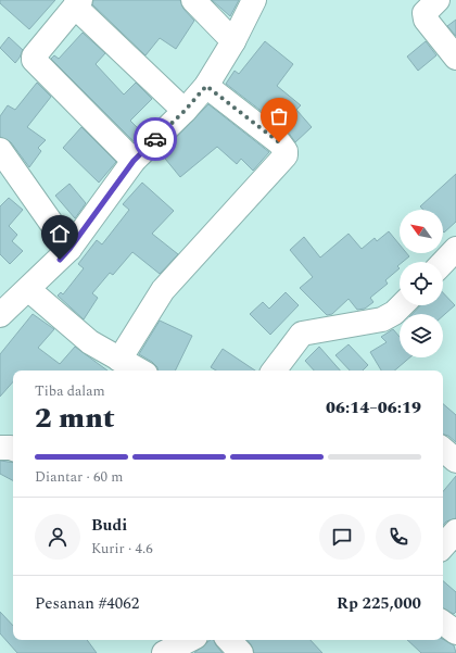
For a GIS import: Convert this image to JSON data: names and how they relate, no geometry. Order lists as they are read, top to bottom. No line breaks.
{"north":"top left","page":{"heading":["2 mnt","Tiba dalam","06:14–06:19"],"panel":["Budi","Kurir · 4.6","Pesanan #4062","Rp 225,000"],"bar":"Diantar · 60 m"}}
